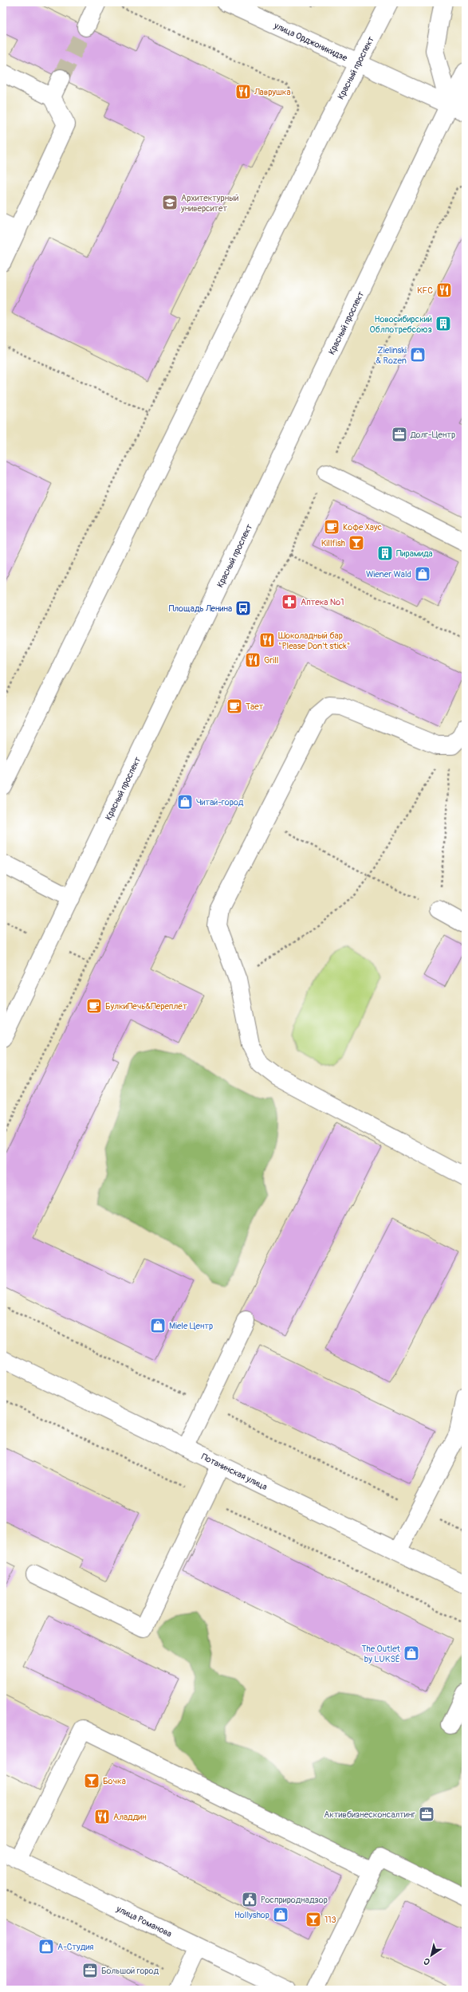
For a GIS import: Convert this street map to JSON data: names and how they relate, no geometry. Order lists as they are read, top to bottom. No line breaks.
{"streets":{"main road":["улица Орджоникидзе","Красный проспект","Потанинская улица","улица Романова"]},"crossings":[["улица Орджоникидзе","Красный проспект"]],"places":{"restaurant":["Лаврушка","KFC","Шоколадный бар \"Please Don't stick\"","Grill","Аладдин"],"school or university":["Архитектурный университет"],"building":["Новосибирский Облпотребсоюз","Пирамида"],"shop":["Zielinski & Rozen","Wiener Wald","Читай-город","Miele Центр","The Outlet by LUKSÉ","Hollyshop","А-Студия"],"office":["Долг-Центр","Активбизнесконсалтинг","Большой город"],"cafe":["Кофе Хаус","Тает","БулкиПечь&Переплёт"],"bar":["Killfish","Бочка","113"],"pharmacy":["Аптека №1"],"bus stop":["Площадь Ленина"],"public building":["Росприроднадзор"]},"north":"bottom left"}
